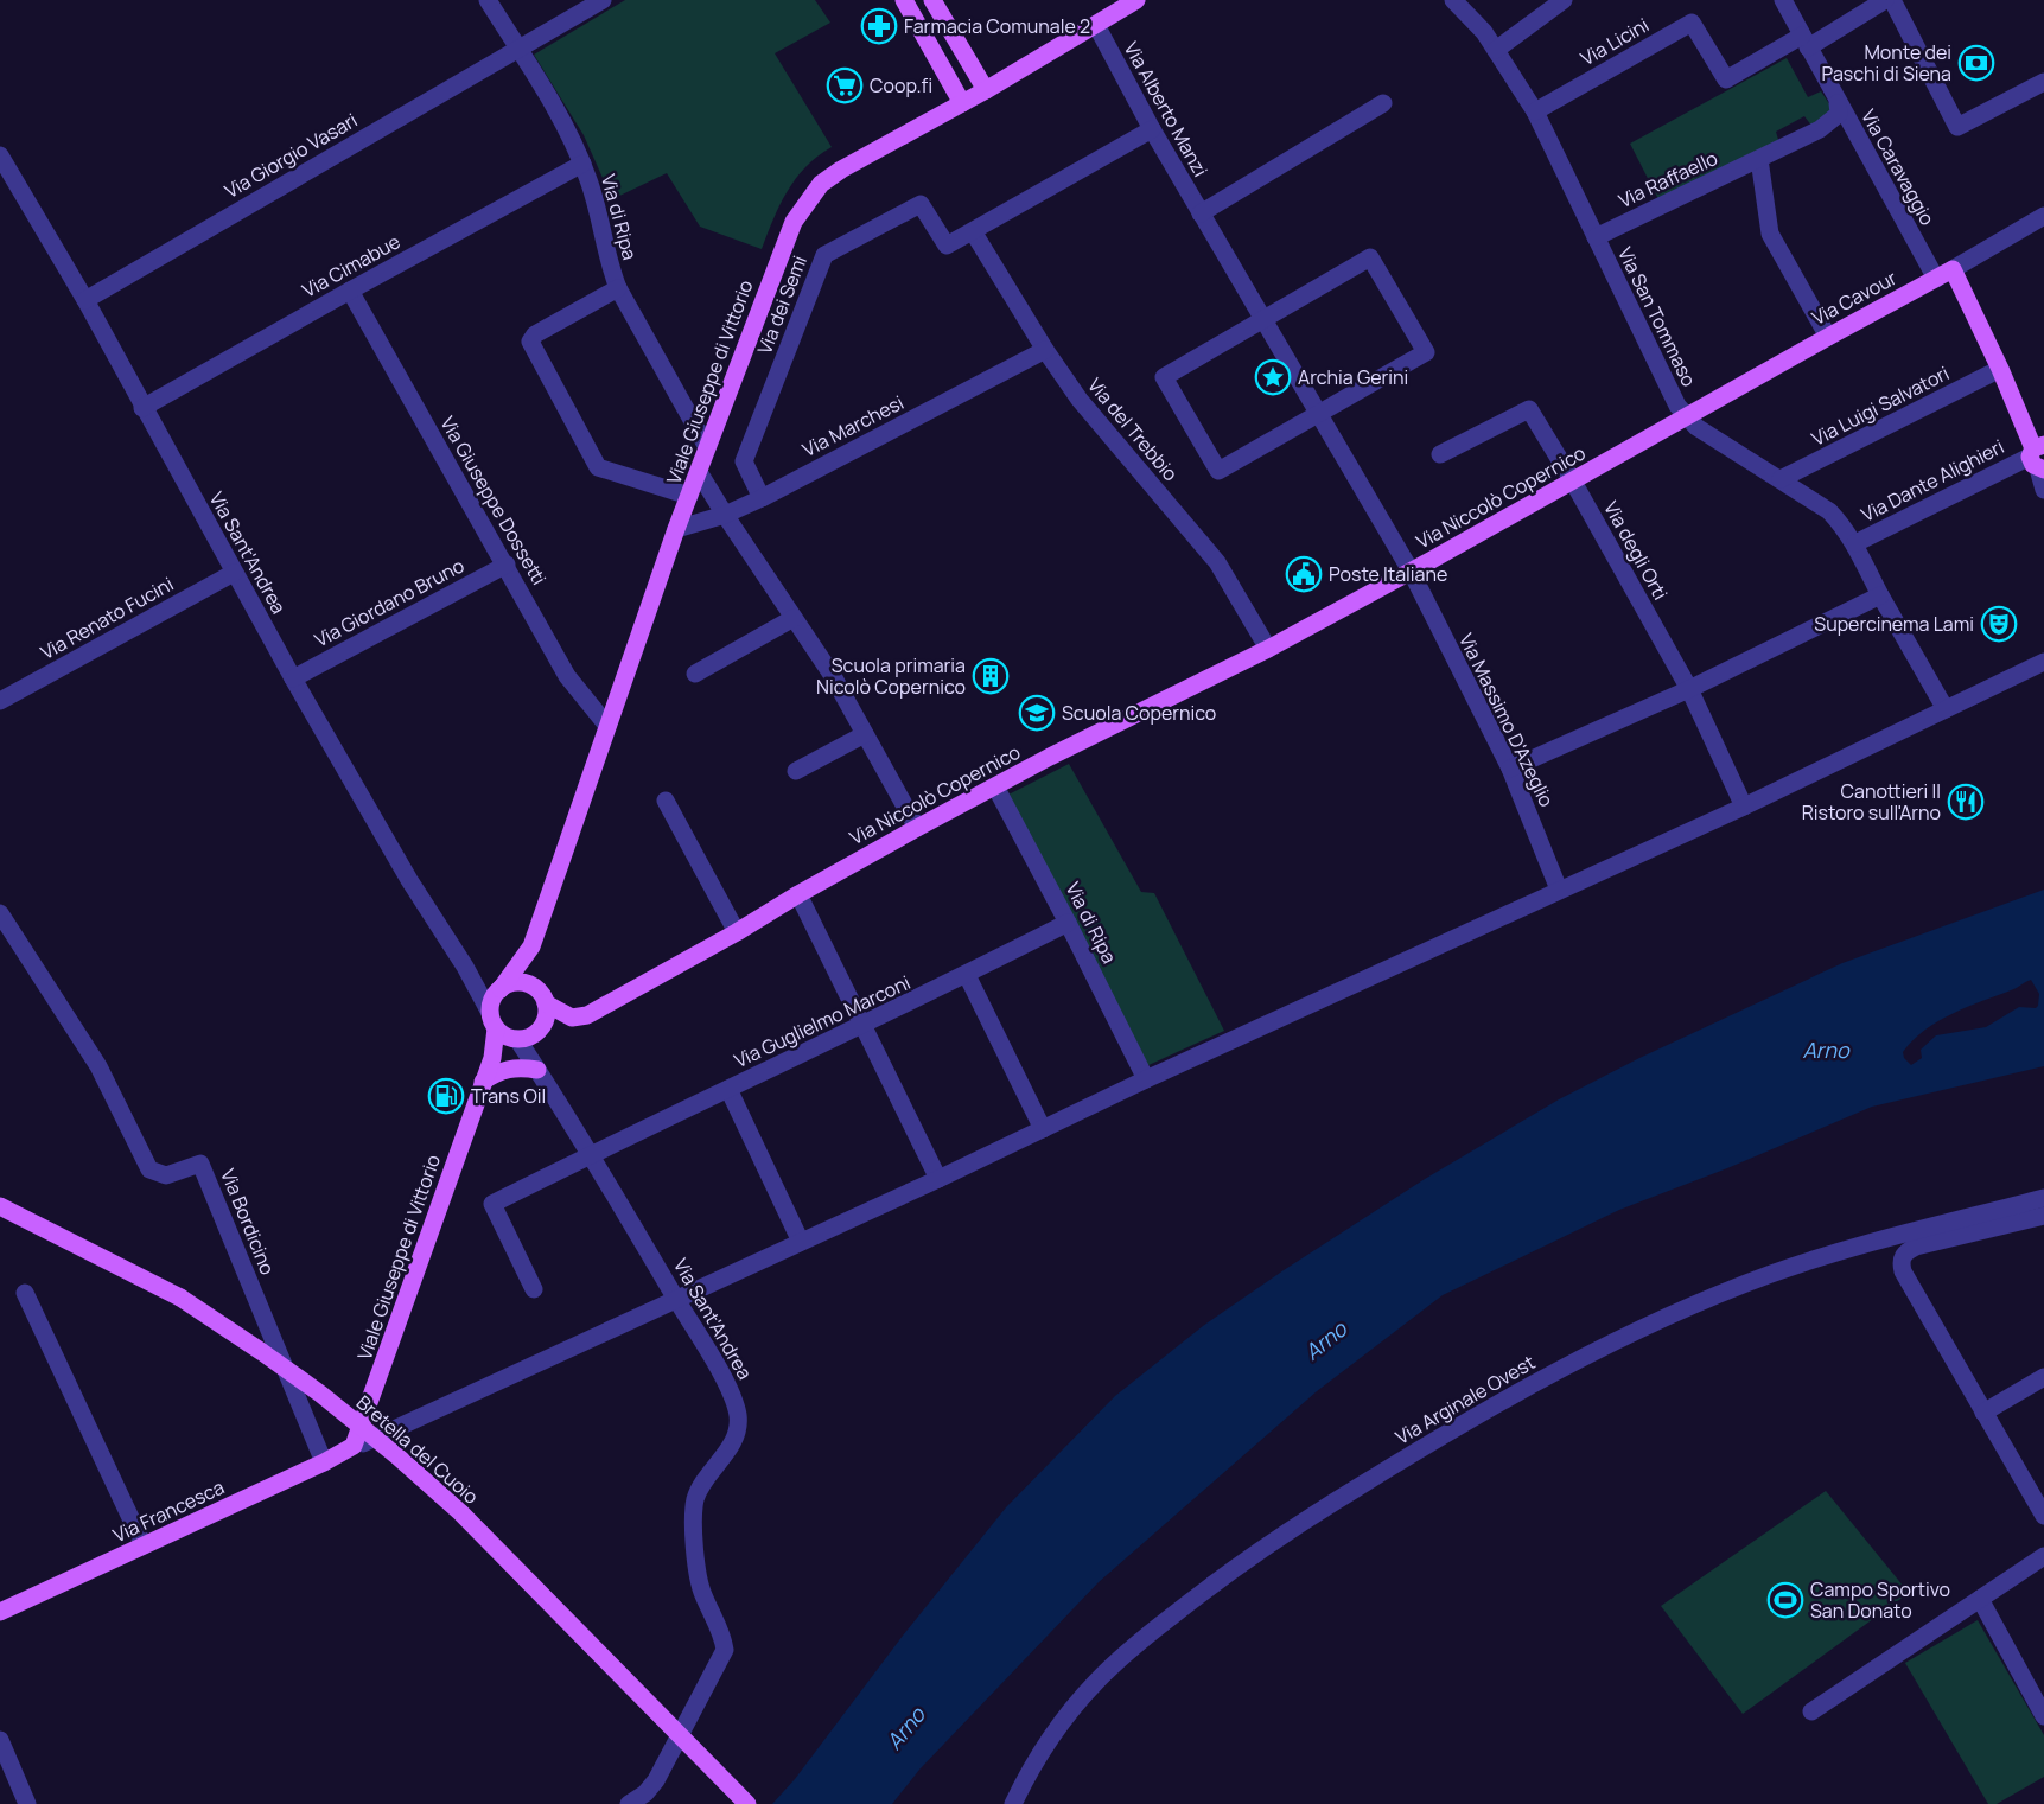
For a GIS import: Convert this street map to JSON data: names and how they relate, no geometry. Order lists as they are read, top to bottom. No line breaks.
{"streets":{"main road":["Via Cavour","Viale Giuseppe di Vittorio","Via Niccolò Copernico","Bretella del Cuoio","Via Francesca"],"street":["Via Licini","Via Alberto Manzi","Via Giorgio Vasari","Via Caravaggio","Via Raffaello","Via di Ripa","Via Cimabue","Via dei Semi","Via San Tommaso","Via Luigi Salvatori","Via Marchesi","Via del Trebbio","Via Dante Alighieri","Via Giuseppe Dossetti","Via degli Orti","Via Sant'Andrea","Via Giordano Bruno","Via Renato Fucini","Via Massimo D'Azeglio","Via Guglielmo Marconi","Via Bordicino","Via Arginale Ovest"]},"crossings":[["Via Licini","Via Caravaggio"],["Via Licini","Via San Tommaso"],["Via Alberto Manzi","Via dei Semi"],["Via Alberto Manzi","Viale Giuseppe di Vittorio"],["Via Alberto Manzi","Via Niccolò Copernico"],["Via Alberto Manzi","Via Massimo D'Azeglio"],["Via Giorgio Vasari","Via di Ripa"],["Via Giorgio Vasari","Via Sant'Andrea"],["Via Caravaggio","Via Raffaello"],["Via Caravaggio","Via Cavour"],["Via Raffaello","Via San Tommaso"],["Via di Ripa","Via Cimabue"],["Via di Ripa","Viale Giuseppe di Vittorio"],["Via di Ripa","Via Niccolò Copernico"],["Via di Ripa","Via Guglielmo Marconi"],["Via Cimabue","Via Giuseppe Dossetti"],["Via Cimabue","Via Sant'Andrea"],["Via Cavour","Via San Tommaso"],["Via Cavour","Via Niccolò Copernico"],["Via dei Semi","Via Marchesi"],["Via dei Semi","Via del Trebbio"],["Via San Tommaso","Via Luigi Salvatori"],["Via San Tommaso","Via Dante Alighieri"],["Via San Tommaso","Via Niccolò Copernico"],["Viale Giuseppe di Vittorio","Via Marchesi"],["Viale Giuseppe di Vittorio","Via Niccolò Copernico"],["Viale Giuseppe di Vittorio","Via Giuseppe Dossetti"],["Viale Giuseppe di Vittorio","Via Sant'Andrea"],["Viale Giuseppe di Vittorio","Via Francesca"],["Via Marchesi","Via del Trebbio"],["Via del Trebbio","Via Niccolò Copernico"],["Via Niccolò Copernico","Via degli Orti"],["Via Niccolò Copernico","Via Sant'Andrea"],["Via Niccolò Copernico","Via Massimo D'Azeglio"],["Via Giuseppe Dossetti","Via Giordano Bruno"],["Via Sant'Andrea","Via Giordano Bruno"],["Via Sant'Andrea","Via Renato Fucini"],["Via Sant'Andrea","Via Guglielmo Marconi"],["Via Bordicino","Via Francesca"]],"water":["Arno"],"places":{"pharmacy":["Farmacia Comunale 2"],"bank":["Monte dei Paschi di Siena"],"supermarket":["Coop.fi"],"place":["Archia Gerini"],"public building":["Poste Italiane"],"theatre":["Supercinema Lami"],"building":["Scuola primaria Nicolò Copernico"],"school or university":["Scuola Copernico"],"restaurant":["Canottieri Il Ristoro sull'Arno"],"fuel station":["Trans Oil"],"sports":["Campo Sportivo San Donato"]}}
